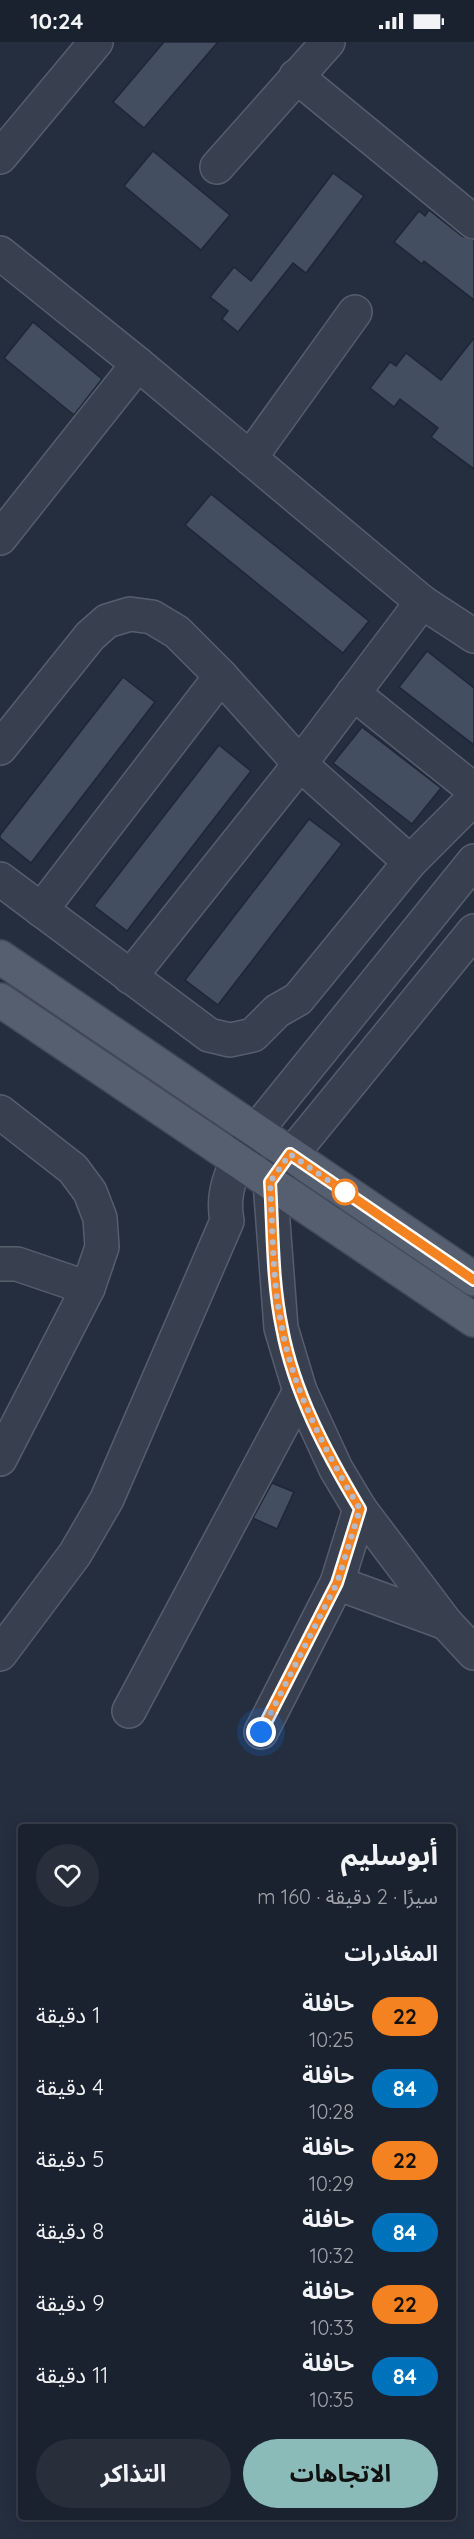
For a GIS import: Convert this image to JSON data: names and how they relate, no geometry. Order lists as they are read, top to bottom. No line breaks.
{"lines":["bus line 22"],"page":{"status":"10:24","heading":[["أبوسليم","سيرًا · 2 دقيقة · 160 m"],"المغادرات"],"list":[{"mark":"22","name":"حافلة","note":"10:25","value":"1 دقيقة"},{"mark":"84","name":"حافلة","note":"10:28","value":"4 دقيقة"},{"mark":"22","name":"حافلة","note":"10:29","value":"5 دقيقة"},{"mark":"84","name":"حافلة","note":"10:32","value":"8 دقيقة"},{"mark":"22","name":"حافلة","note":"10:33","value":"9 دقيقة"},{"mark":"84","name":"حافلة","note":"10:35","value":"11 دقيقة"}],"buttons":["الاتجاهات","التذاكر"]}}
